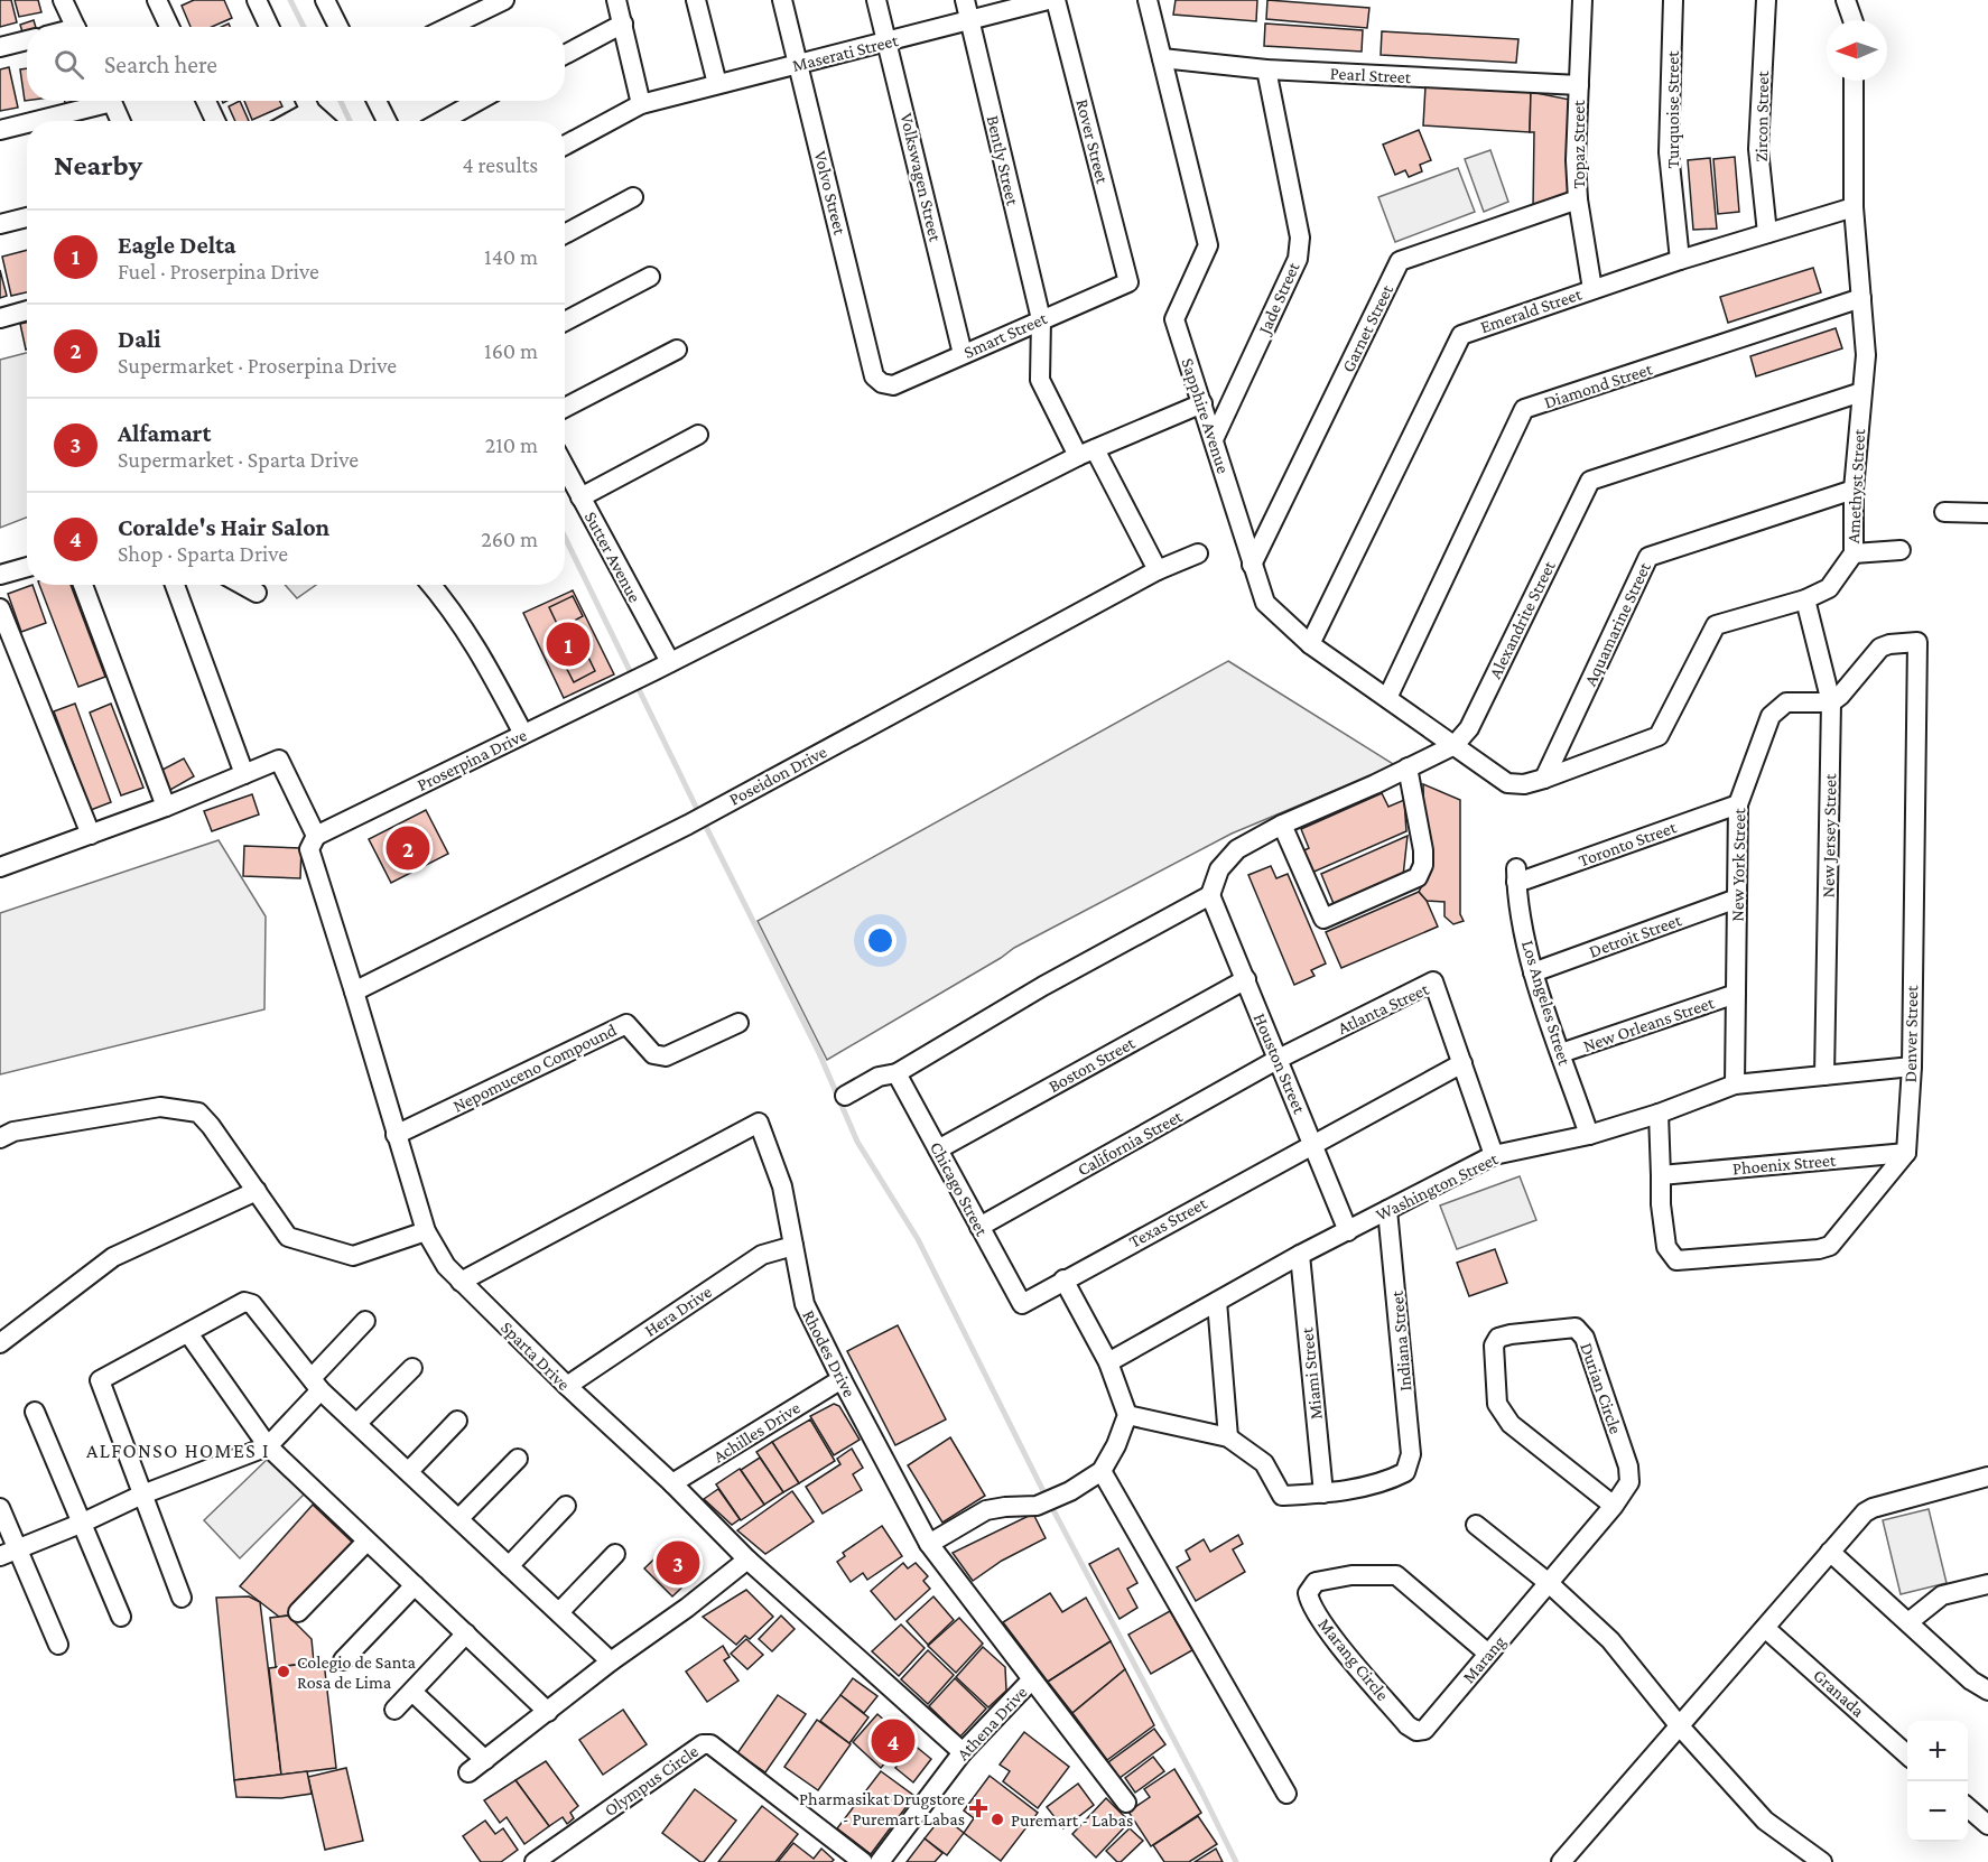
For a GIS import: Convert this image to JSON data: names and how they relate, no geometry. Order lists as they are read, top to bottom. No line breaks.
{"streets":{"street":["Maserati Street","Pearl Street","Turquoise Street","Zircon Street","Rover Street","Topaz Street","Bently Street","Volkswagen Street","Volvo Street","Jade Street","Emerald Street","Garnet Street","Smart Street","Diamond Street","Sapphire Avenue","Amethyst Street","Sutter Avenue","Alexandrite Street","Aquamarine Street","Proserpina Drive","Poseidon Drive","New Jersey Street","Toronto Street","New York Street","Detroit Street","Los Angeles Street","Atlanta Street","New Orleans Street","Denver Street","Houston Street","Boston Street","Nepomuceno Compound","California Street","Phoenix Street","Washington Street","Chicago Street","Texas Street","Hera Drive","Indiana Street","Rhodes Drive","Sparta Drive","Miami Street","Durian Circle","Achilles Drive","Marang Circle","Marang","Granada","Athena Drive","Olympus Circle"]},"crossings":[["Maserati Street","Bently Street"],["Maserati Street","Volkswagen Street"],["Maserati Street","Volvo Street"],["Pearl Street","Topaz Street"],["Pearl Street","Jade Street"],["Pearl Street","Sapphire Avenue"],["Turquoise Street","Emerald Street"],["Zircon Street","Emerald Street"],["Rover Street","Smart Street"],["Topaz Street","Emerald Street"],["Topaz Street","Garnet Street"],["Bently Street","Smart Street"],["Bently Street","Proserpina Drive"],["Bently Street","Poseidon Drive"],["Volkswagen Street","Smart Street"],["Volvo Street","Smart Street"],["Jade Street","Sapphire Avenue"],["Emerald Street","Sapphire Avenue"],["Emerald Street","Amethyst Street"],["Garnet Street","Sapphire Avenue"],["Diamond Street","Sapphire Avenue"],["Diamond Street","Amethyst Street"],["Sapphire Avenue","Amethyst Street"],["Sapphire Avenue","Alexandrite Street"],["Sapphire Avenue","Proserpina Drive"],["Amethyst Street","Alexandrite Street"],["Amethyst Street","Aquamarine Street"],["Amethyst Street","New Jersey Street"],["Sutter Avenue","Proserpina Drive"],["Alexandrite Street","Houston Street"],["Proserpina Drive","Sparta Drive"],["Poseidon Drive","Sparta Drive"],["New Jersey Street","New York Street"],["New Jersey Street","Denver Street"],["New Jersey Street","Washington Street"],["Toronto Street","New York Street"],["Toronto Street","Los Angeles Street"],["New York Street","Detroit Street"],["New York Street","New Orleans Street"],["New York Street","Denver Street"],["New York Street","Washington Street"],["Detroit Street","Los Angeles Street"],["Los Angeles Street","New Orleans Street"],["Los Angeles Street","Washington Street"],["Atlanta Street","Houston Street"],["Atlanta Street","California Street"],["Atlanta Street","Washington Street"],["Atlanta Street","Texas Street"],["Denver Street","Phoenix Street"],["Denver Street","Washington Street"],["Houston Street","Boston Street"],["Houston Street","California Street"],["Houston Street","Washington Street"],["Houston Street","Texas Street"],["Boston Street","Chicago Street"],["Nepomuceno Compound","Sparta Drive"],["California Street","Chicago Street"],["Washington Street","Indiana Street"],["Washington Street","Miami Street"],["Chicago Street","Texas Street"],["Hera Drive","Rhodes Drive"],["Hera Drive","Sparta Drive"],["Indiana Street","Miami Street"],["Rhodes Drive","Sparta Drive"],["Rhodes Drive","Achilles Drive"],["Rhodes Drive","Athena Drive"],["Sparta Drive","Achilles Drive"],["Sparta Drive","Athena Drive"],["Durian Circle","Marang"],["Marang Circle","Marang"]],"districts":["ALFONSO HOMES I"],"places":{"other":["Colegio de Santa Rosa de Lima","Puremart - Labas"],"health":["Pharmasikat Drugstore - Puremart Labas"]},"north":"left","page":{"search":"Search here","heading":["Nearby","4 results"],"list":[{"mark":"1","name":"Eagle Delta","note":"Fuel · Proserpina Drive","value":"140 m"},{"mark":"2","name":"Dali","note":"Supermarket · Proserpina Drive","value":"160 m"},{"mark":"3","name":"Alfamart","note":"Supermarket · Sparta Drive","value":"210 m"},{"mark":"4","name":"Coralde's Hair Salon","note":"Shop · Sparta Drive","value":"260 m"}],"pins":["1","2","3","4"],"map_buttons":["+","−"]}}
